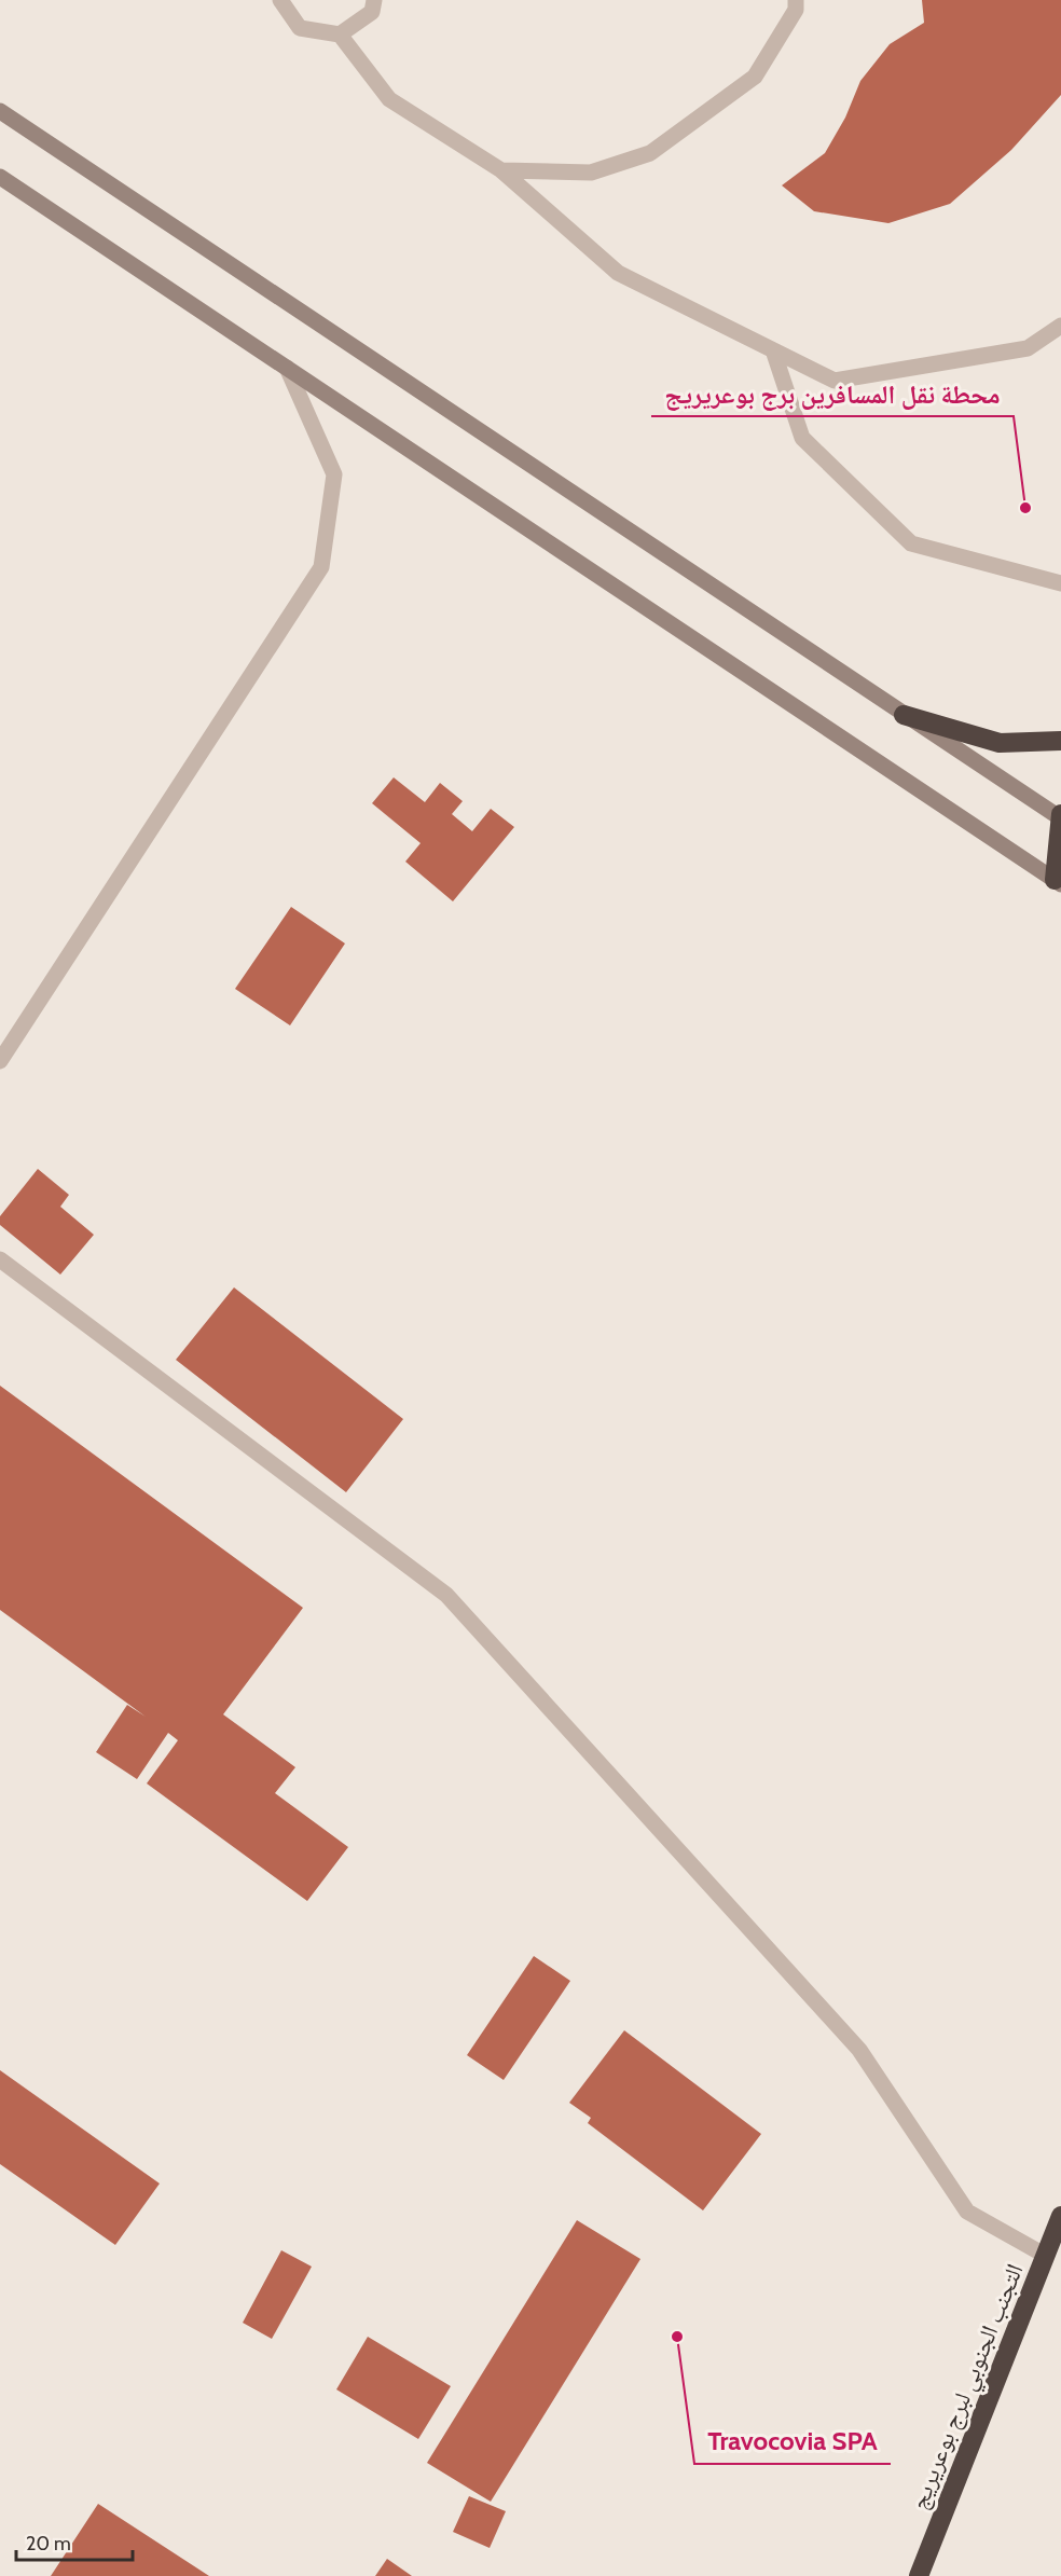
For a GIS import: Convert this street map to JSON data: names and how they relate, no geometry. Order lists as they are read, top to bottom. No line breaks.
{"streets":{"highway":["التجنب الجنوبي لبرج بوعريريج"]},"places":["محطة نقل المسافرين برج بوعريريج","Travocovia SPA"],"scale_bar":"20 m"}
